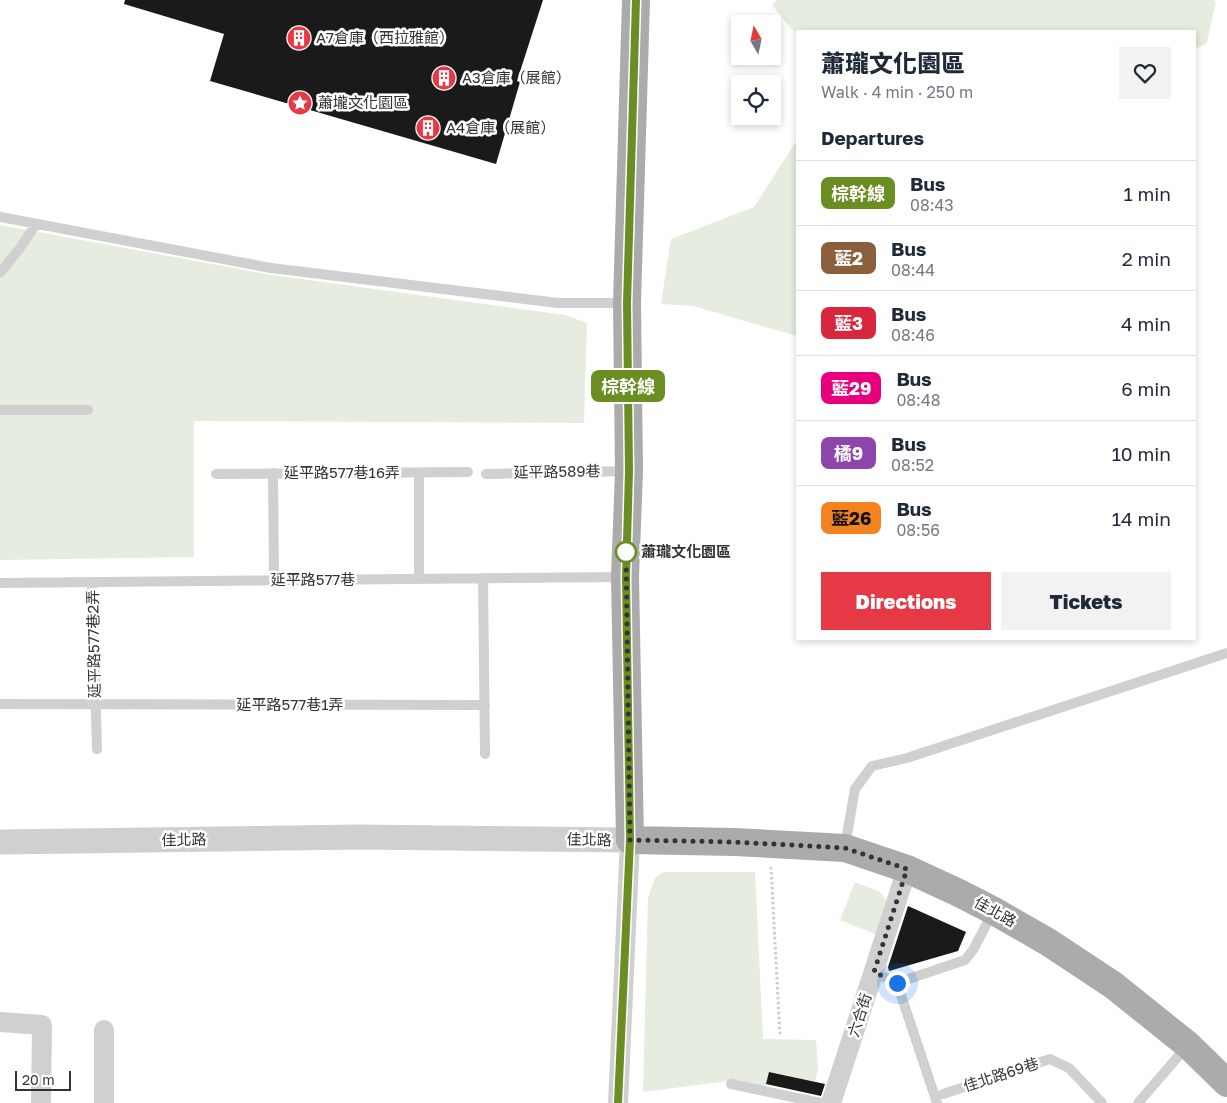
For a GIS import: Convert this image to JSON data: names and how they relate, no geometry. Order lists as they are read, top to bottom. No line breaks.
{"streets":{"main road":["佳北路"],"street":["六合街"],"lane":["延平路589巷","延平路577巷16弄","延平路577巷","延平路577巷2弄","延平路577巷1弄","佳北路69巷"]},"crossings":[["延平路577巷","延平路577巷2弄"],["延平路577巷2弄","延平路577巷1弄"],["佳北路","六合街"]],"places":{"building":["A7倉庫（西拉雅館）","A3倉庫（展館）","A4倉庫（展館）"],"place":["蕭壠文化園區"],"other":["蕭瓏文化園區"]},"lines":["bus line 棕幹線"],"scale_bar":"20 m","north":"top","page":{"on_map":"棕幹線","heading":[["蕭瓏文化園區","Walk · 4 min · 250 m"],"Departures"],"list":[{"mark":"棕幹線","name":"Bus","note":"08:43","value":"1 min"},{"mark":"藍2","name":"Bus","note":"08:44","value":"2 min"},{"mark":"藍3","name":"Bus","note":"08:46","value":"4 min"},{"mark":"藍29","name":"Bus","note":"08:48","value":"6 min"},{"mark":"橘9","name":"Bus","note":"08:52","value":"10 min"},{"mark":"藍26","name":"Bus","note":"08:56","value":"14 min"}],"buttons":["Directions","Tickets"],"scale":"20 m"}}
